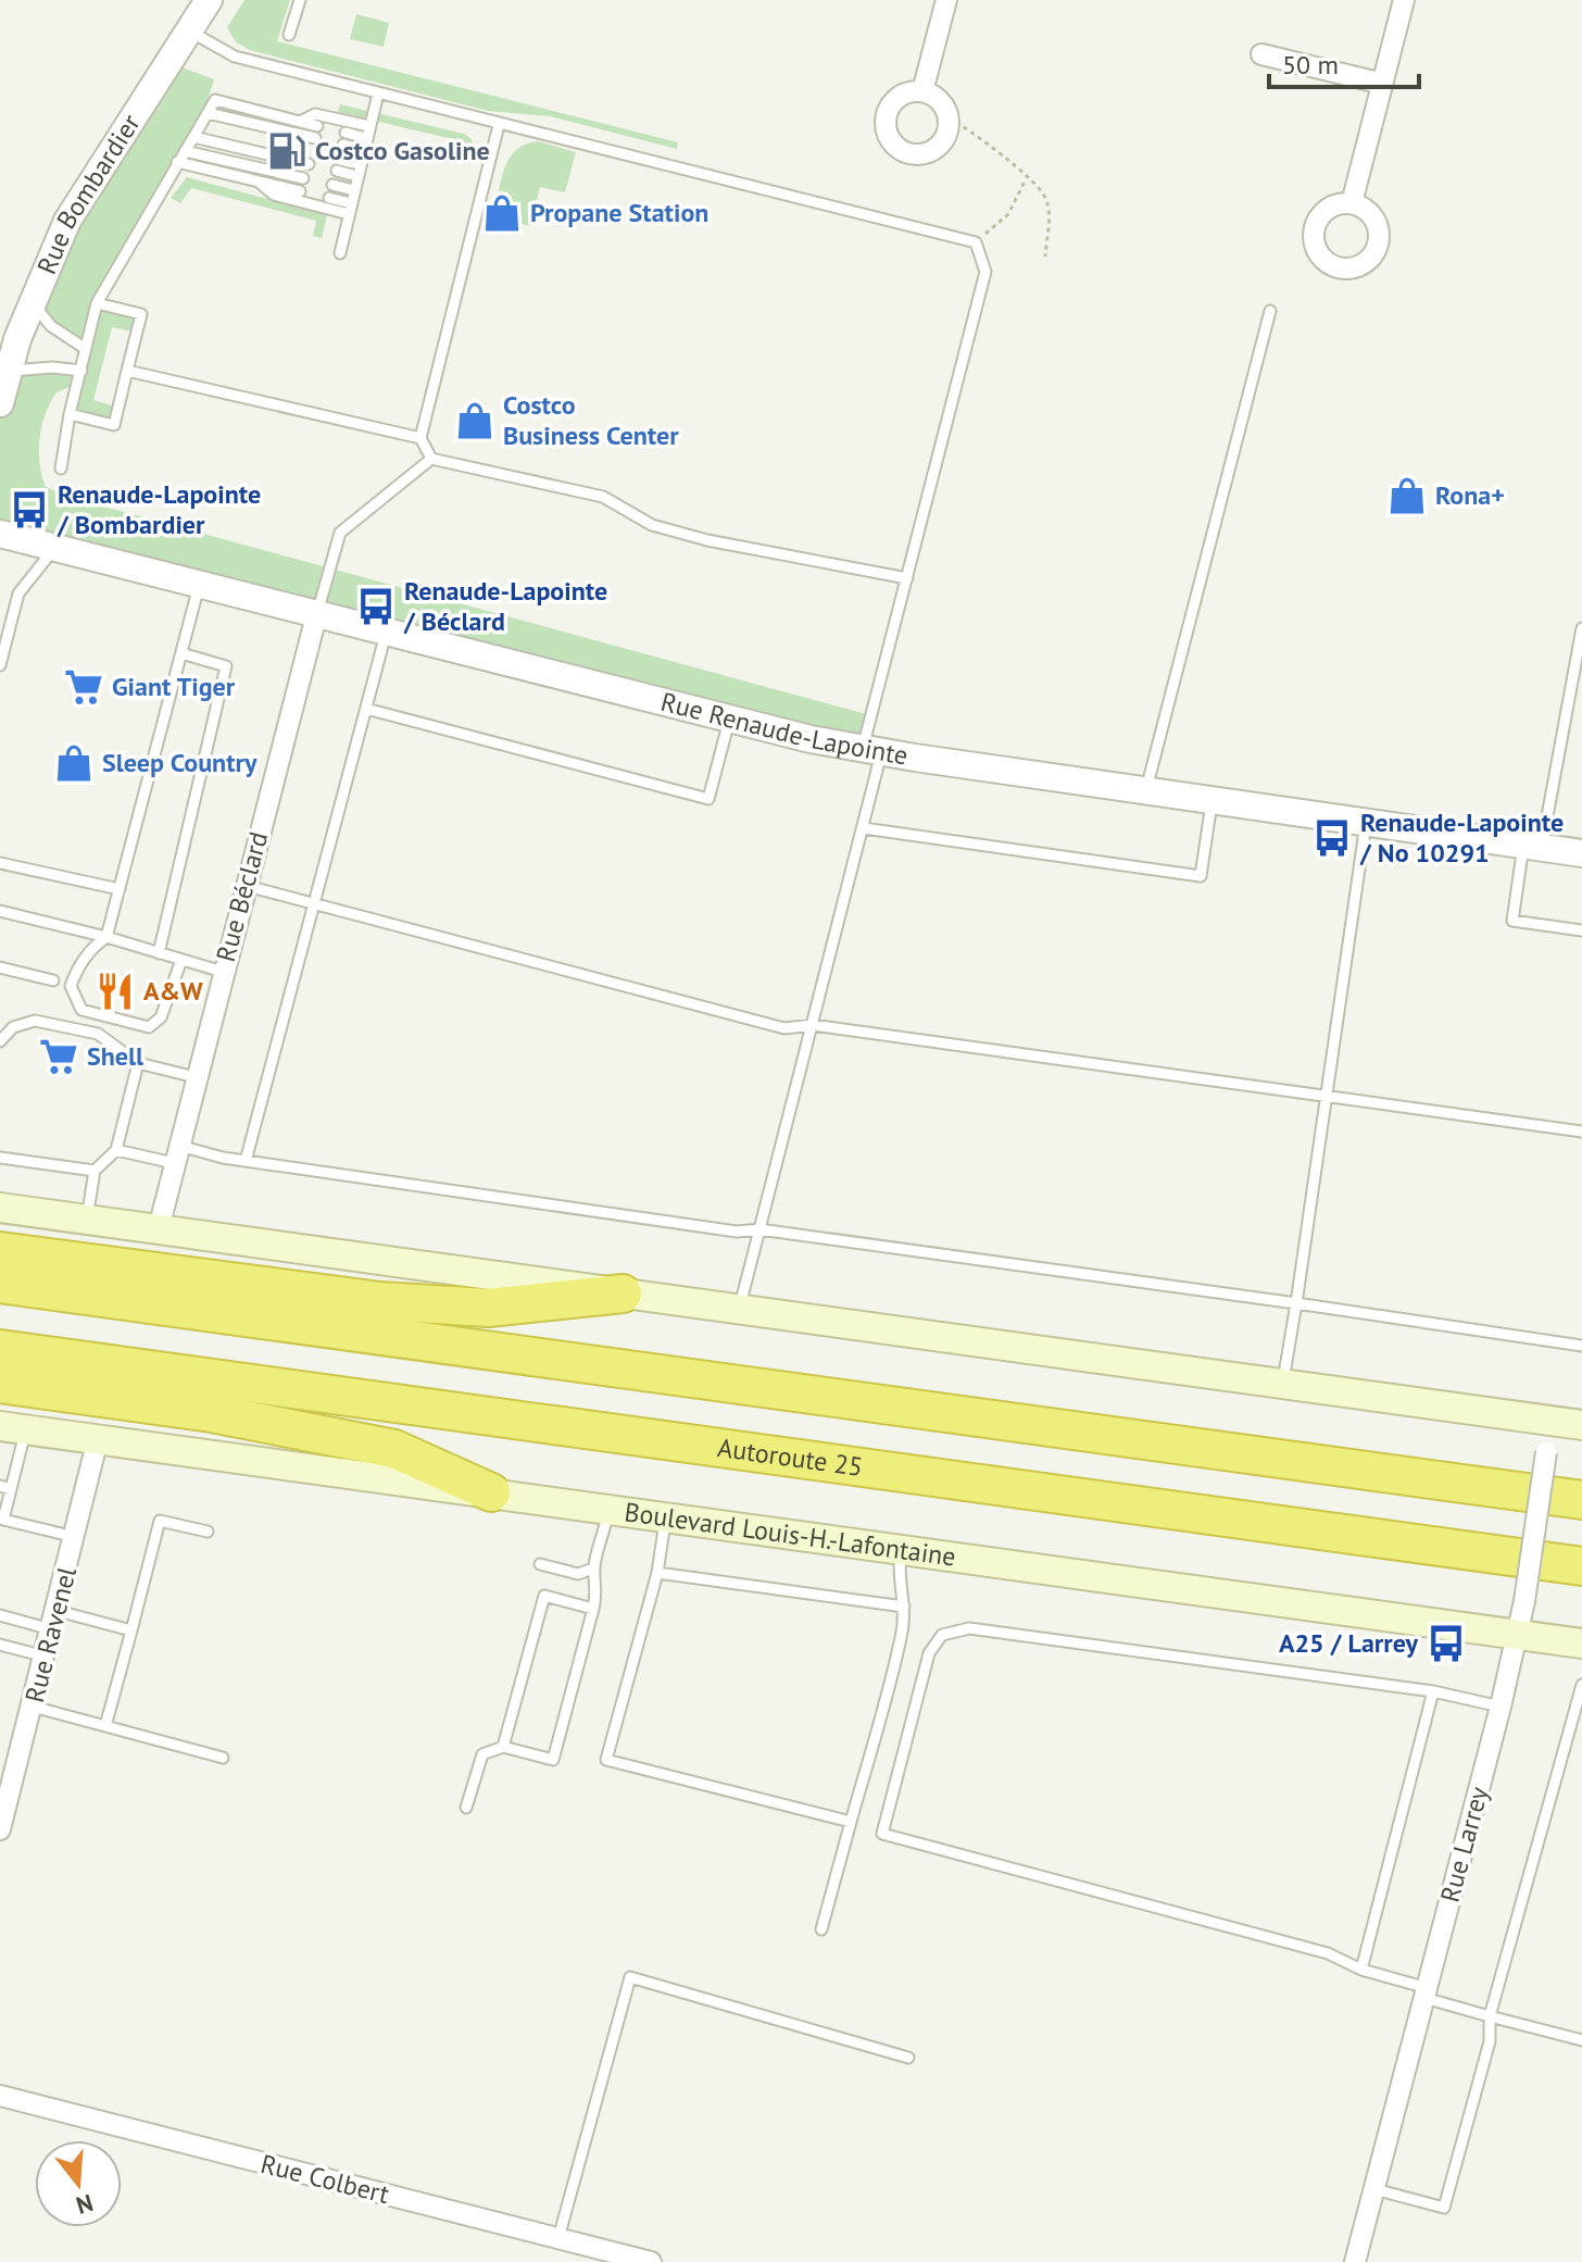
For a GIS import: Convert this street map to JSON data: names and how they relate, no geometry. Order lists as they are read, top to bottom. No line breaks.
{"streets":{"highway":["Autoroute 25"],"main road":["Boulevard Louis-H.-Lafontaine"],"street":["Rue Bombardier","Rue Renaude-Lapointe","Rue Béclard","Rue Ravenel","Rue Larrey","Rue Colbert"]},"crossings":[["Rue Renaude-Lapointe","Rue Béclard"],["Boulevard Louis-H.-Lafontaine","Rue Ravenel"],["Boulevard Louis-H.-Lafontaine","Rue Larrey"]],"places":{"fuel station":["Costco Gasoline"],"shop":["Propane Station","Costco Business Center","Rona+","Sleep Country"],"bus stop":["Renaude-Lapointe / Bombardier","Renaude-Lapointe / Béclard","Renaude-Lapointe / No 10291","A25 / Larrey"],"supermarket":["Giant Tiger","Shell"],"restaurant":["A&W"]},"scale_bar":"50 m","north":"bottom"}
